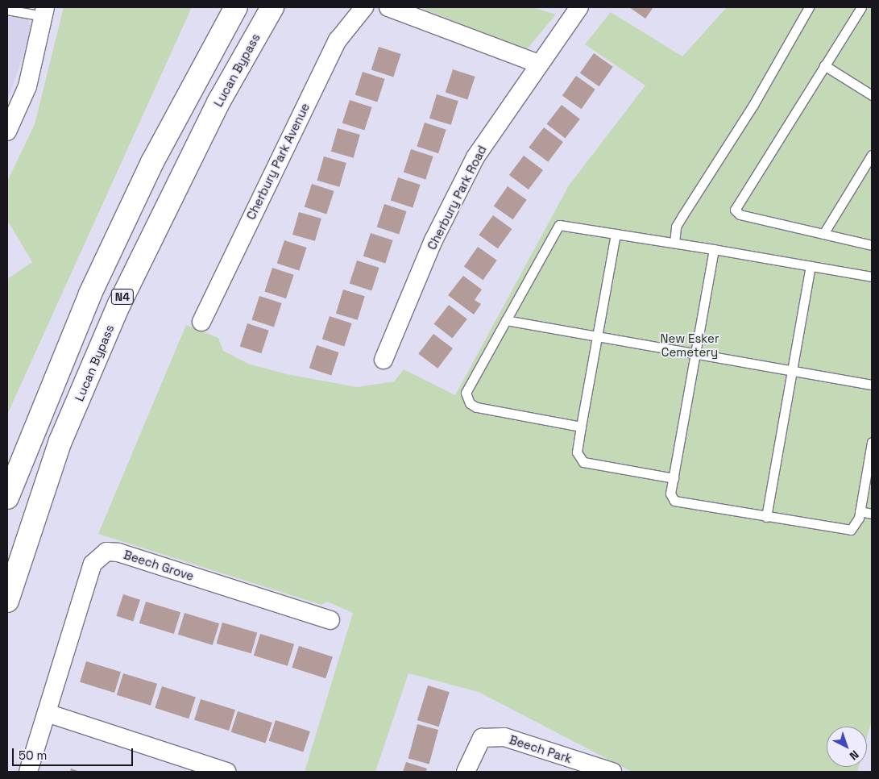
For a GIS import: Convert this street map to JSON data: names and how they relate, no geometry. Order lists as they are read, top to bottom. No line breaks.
{"streets":{"highway":["Lucan Bypass","N4"],"street":["Cherbury Park Avenue","Cherbury Park Road","Beech Grove","Beech Park"]},"parks":["New Esker Cemetery"],"scale_bar":"50 m","north":"bottom right"}
